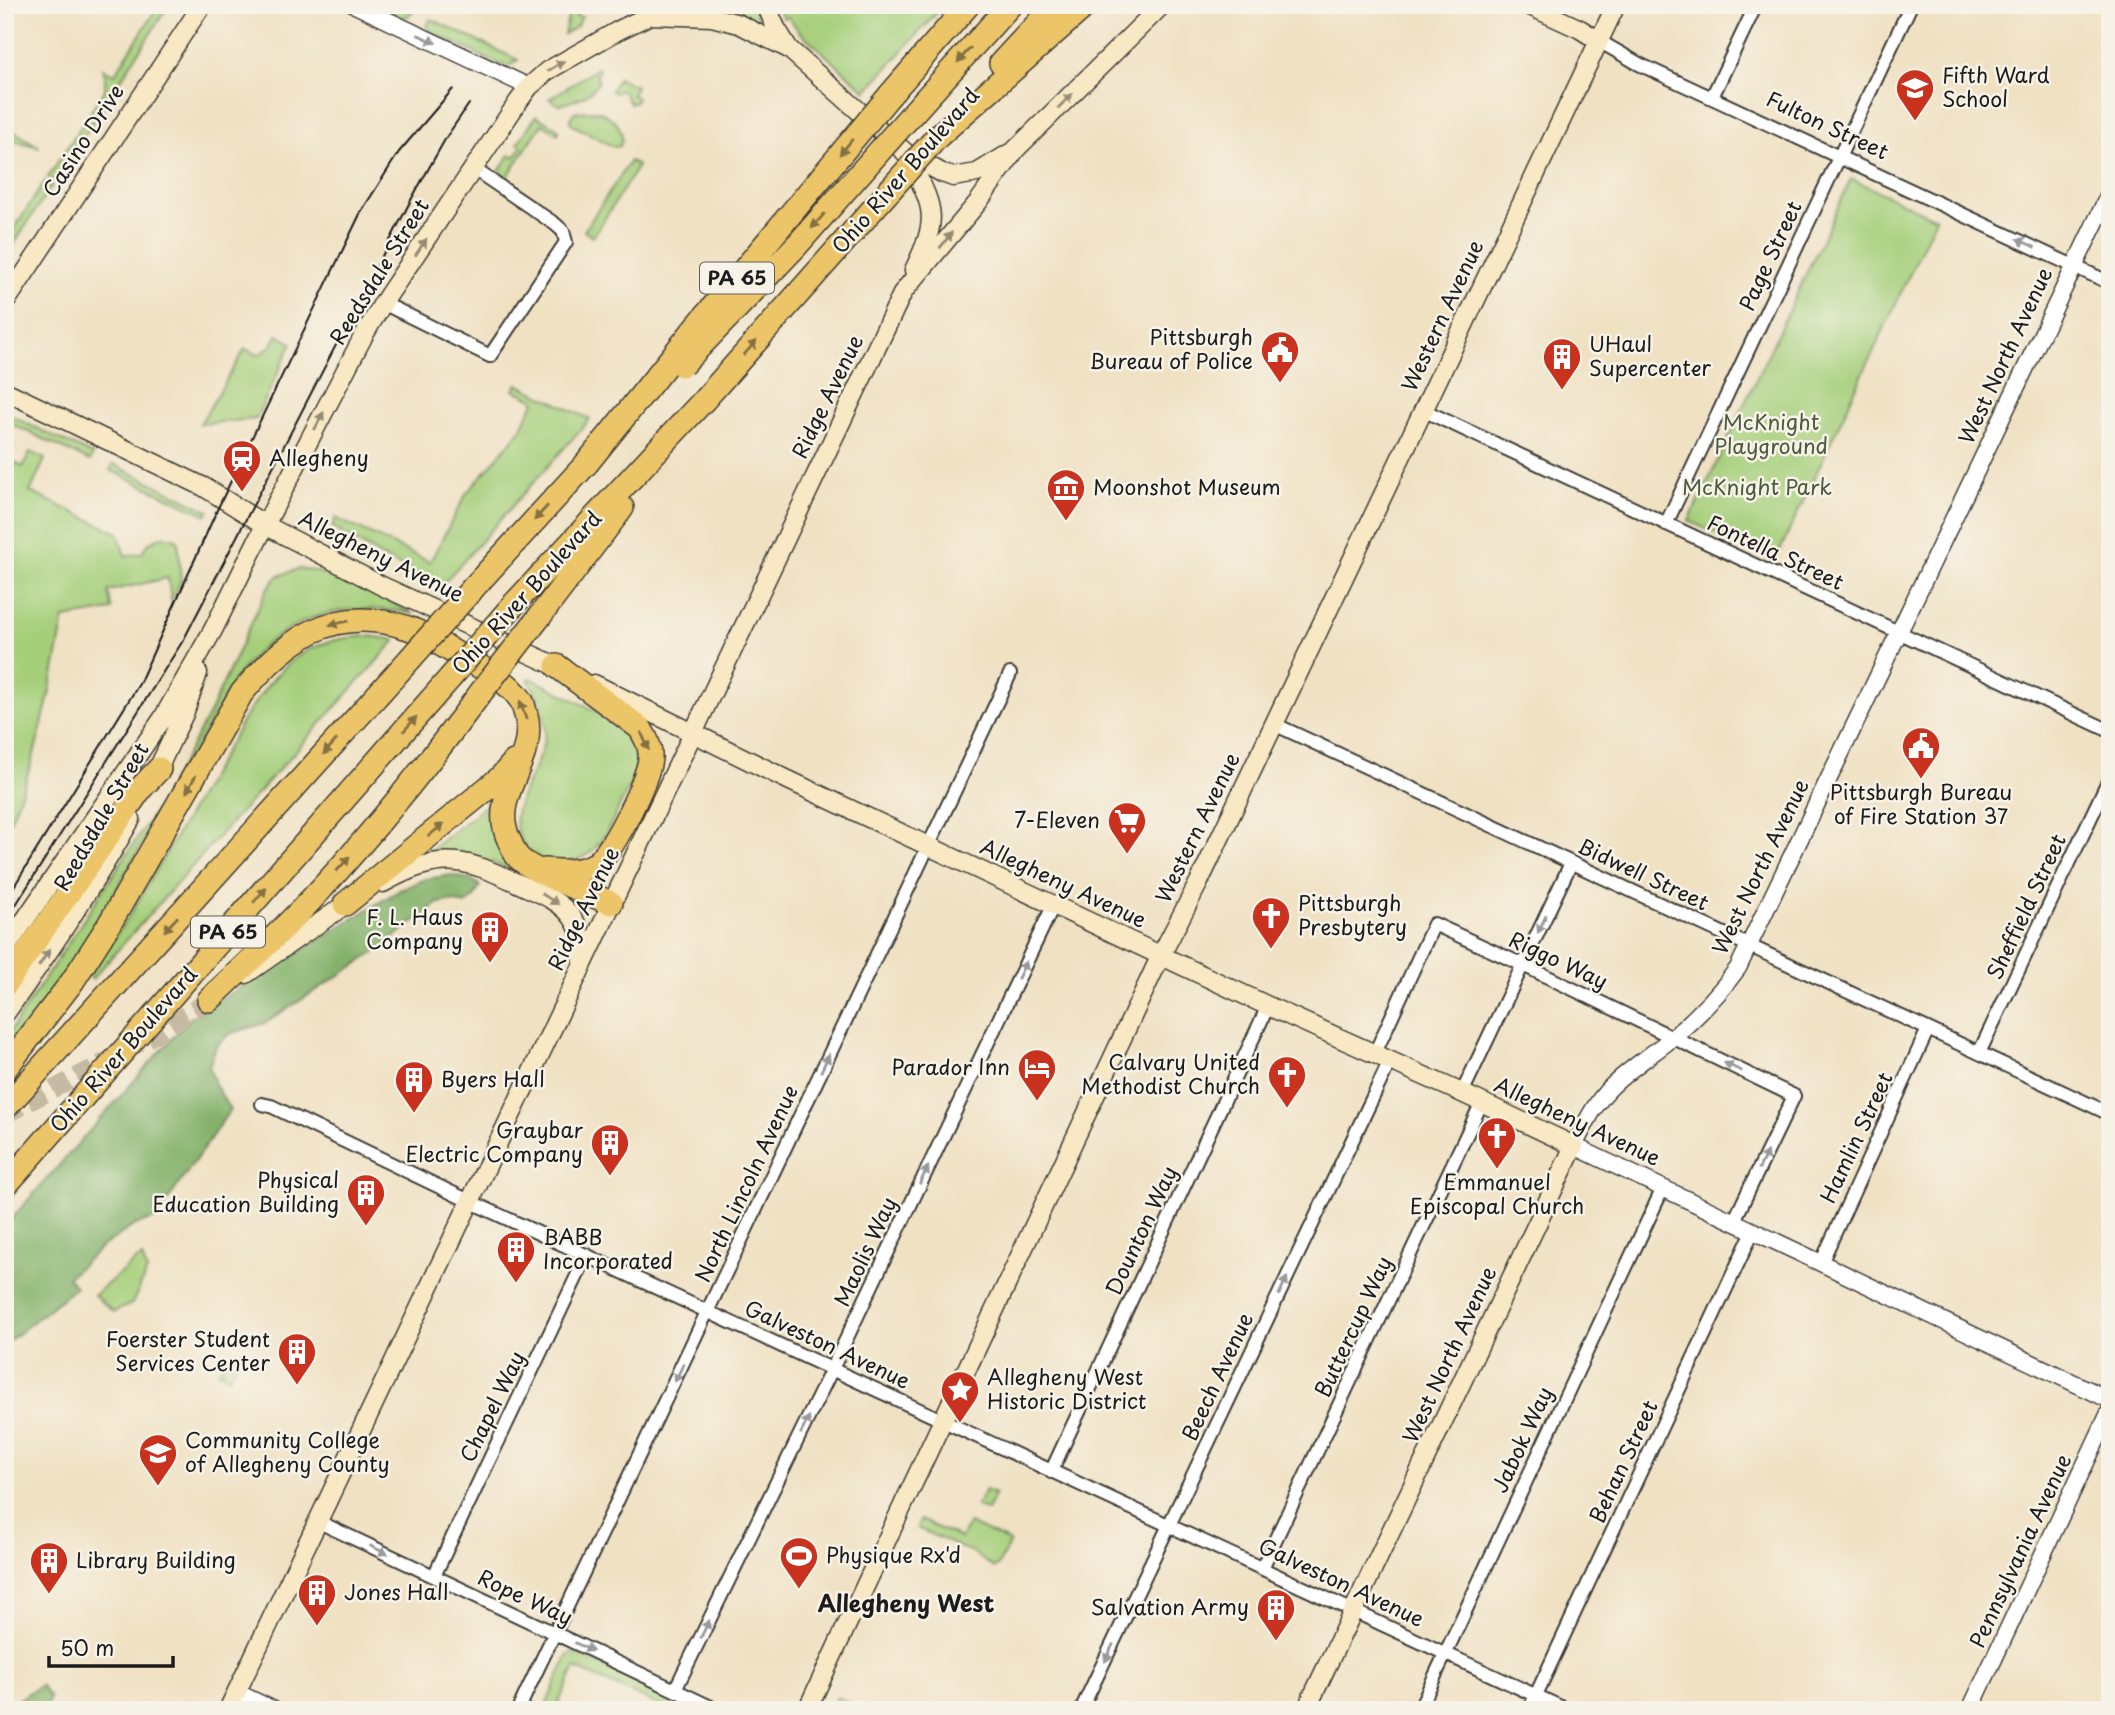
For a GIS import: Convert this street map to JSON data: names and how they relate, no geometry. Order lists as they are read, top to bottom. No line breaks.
{"streets":{"highway":["Ohio River Boulevard","PA 65"],"main road":["Fulton Street","Casino Drive","Reedsdale Street","Western Avenue","West North Avenue","Ridge Avenue","Allegheny Avenue"],"street":["Page Street","Fontella Street","Bidwell Street","Sheffield Street","Riggo Way","Hamlin Street","North Lincoln Avenue","Dounton Way","Maolis Way","Buttercup Way","Galveston Avenue","Beech Avenue","Chapel Way","Jabok Way","Behan Street","Pennsylvania Avenue","Rope Way"]},"crossings":[["Fulton Street","Page Street"],["Fulton Street","Western Avenue"],["Fulton Street","West North Avenue"],["Page Street","Fontella Street"],["Reedsdale Street","Allegheny Avenue"],["Western Avenue","Fontella Street"],["Western Avenue","Allegheny Avenue"],["Western Avenue","Bidwell Street"],["Western Avenue","Galveston Avenue"],["West North Avenue","Fontella Street"],["West North Avenue","Allegheny Avenue"],["West North Avenue","Bidwell Street"],["West North Avenue","Riggo Way"],["West North Avenue","Galveston Avenue"],["Ridge Avenue","Allegheny Avenue"],["Ridge Avenue","Galveston Avenue"],["Ridge Avenue","Rope Way"],["Allegheny Avenue","Riggo Way"],["Allegheny Avenue","Hamlin Street"],["Allegheny Avenue","North Lincoln Avenue"],["Allegheny Avenue","Dounton Way"],["Allegheny Avenue","Maolis Way"],["Allegheny Avenue","Buttercup Way"],["Allegheny Avenue","Beech Avenue"],["Allegheny Avenue","Jabok Way"],["Allegheny Avenue","Behan Street"],["Bidwell Street","Sheffield Street"],["Bidwell Street","Hamlin Street"],["Riggo Way","Beech Avenue"],["North Lincoln Avenue","Galveston Avenue"],["North Lincoln Avenue","Rope Way"],["Dounton Way","Galveston Avenue"],["Maolis Way","Galveston Avenue"],["Maolis Way","Rope Way"],["Buttercup Way","Galveston Avenue"],["Galveston Avenue","Beech Avenue"],["Galveston Avenue","Chapel Way"],["Galveston Avenue","Jabok Way"],["Galveston Avenue","Behan Street"],["Chapel Way","Rope Way"]],"one_way":["Fulton Street","Reedsdale Street","Maolis Way","Rope Way"],"districts":["Allegheny West"],"parks":["McKnight Playground","McKnight Park"],"places":{"school or university":["Fifth Ward School","Community College of Allegheny County"],"public building":["Pittsburgh Bureau of Police","Pittsburgh Bureau of Fire Station 37"],"building":["UHaul Supercenter","F. L. Haus Company","Byers Hall","Graybar Electric Company","Physical Education Building","BABB Incorporated","Foerster Student Services Center","Library Building","Jones Hall","Salvation Army"],"station":["Allegheny"],"museum":["Moonshot Museum"],"supermarket":["7-Eleven"],"church":["Pittsburgh Presbytery","Calvary United Methodist Church","Emmanuel Episcopal Church"],"hotel":["Parador Inn"],"place":["Allegheny West Historic District"],"sports":["Physique Rx'd"]},"scale_bar":"50 m"}
